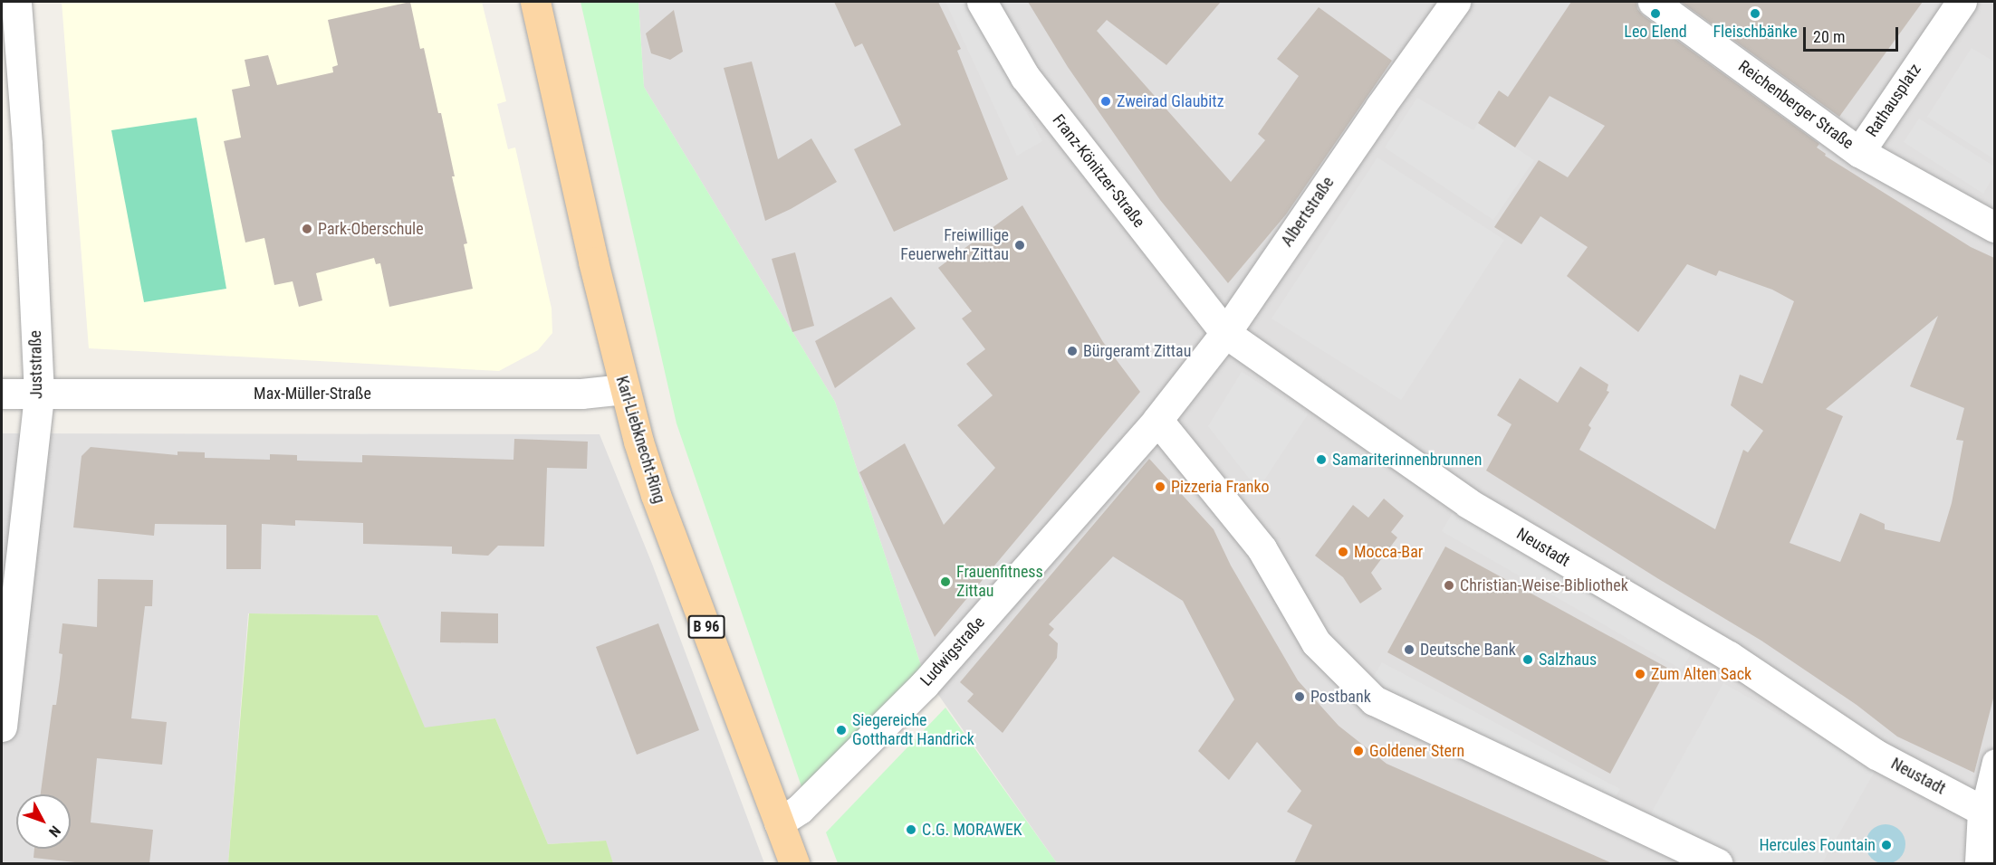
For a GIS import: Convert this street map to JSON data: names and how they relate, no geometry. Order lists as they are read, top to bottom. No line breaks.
{"streets":{"main road":["Karl-Liebknecht-Ring","B 96"],"street":["Rathausplatz","Reichenberger Straße","Franz-Könitzer-Straße","Albertstraße","Juststraße","Max-Müller-Straße","Neustadt","Ludwigstraße"]},"crossings":[["Rathausplatz","Reichenberger Straße"],["Franz-Könitzer-Straße","Albertstraße"],["Franz-Könitzer-Straße","Neustadt"],["Albertstraße","Neustadt"],["Albertstraße","Ludwigstraße"],["Juststraße","Max-Müller-Straße"],["Max-Müller-Straße","Karl-Liebknecht-Ring"],["Karl-Liebknecht-Ring","Ludwigstraße"]],"places":["Leo Elend","Fleischbänke","Zweirad Glaubitz","Park-Oberschule","Freiwillige Feuerwehr Zittau","Bürgeramt Zittau","Samariterinnenbrunnen","Pizzeria Franko","Mocca-Bar","Frauenfitness Zittau","Christian-Weise-Bibliothek","Deutsche Bank","Salzhaus","Zum Alten Sack","Postbank","Siegereiche Gotthardt Handrick","Goldener Stern","C.G. MORAWEK","Hercules Fountain"],"scale_bar":"20 m","north":"bottom right"}
